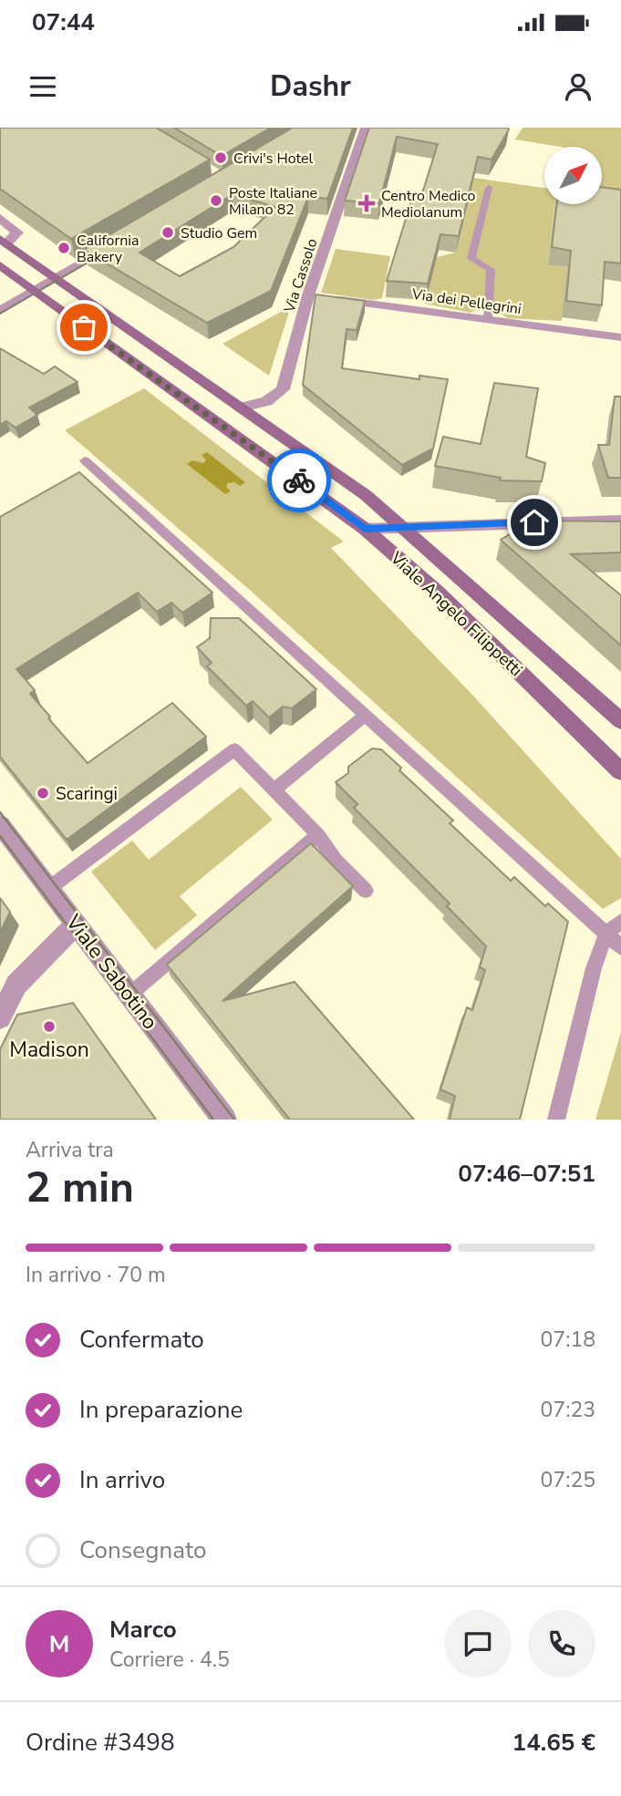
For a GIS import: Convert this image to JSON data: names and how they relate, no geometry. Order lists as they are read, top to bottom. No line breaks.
{"streets":{"main road":["Viale Angelo Filippetti"],"street":["Via Cassolo","Via dei Pellegrini","Viale Sabotino"]},"crossings":[["Via Cassolo","Via dei Pellegrini"],["Via Cassolo","Viale Angelo Filippetti"]],"places":{"other":["Crivi's Hotel","Poste Italiane Milano 82","Studio Gem","California Bakery","Scaringi","Madison"],"health":["Centro Medico Mediolanum"]},"north":"top right","page":{"status":"07:44","header":"Dashr","heading":["2 min","Arriva tra","07:46–07:51"],"panel":["Marco","Corriere · 4.5","Ordine #3498","14.65 €"],"bar":"In arrivo · 70 m","list":[["Confermato","07:18"],["In preparazione","07:23"],["In arrivo","07:25"],"Consegnato"],"round":"M"}}
